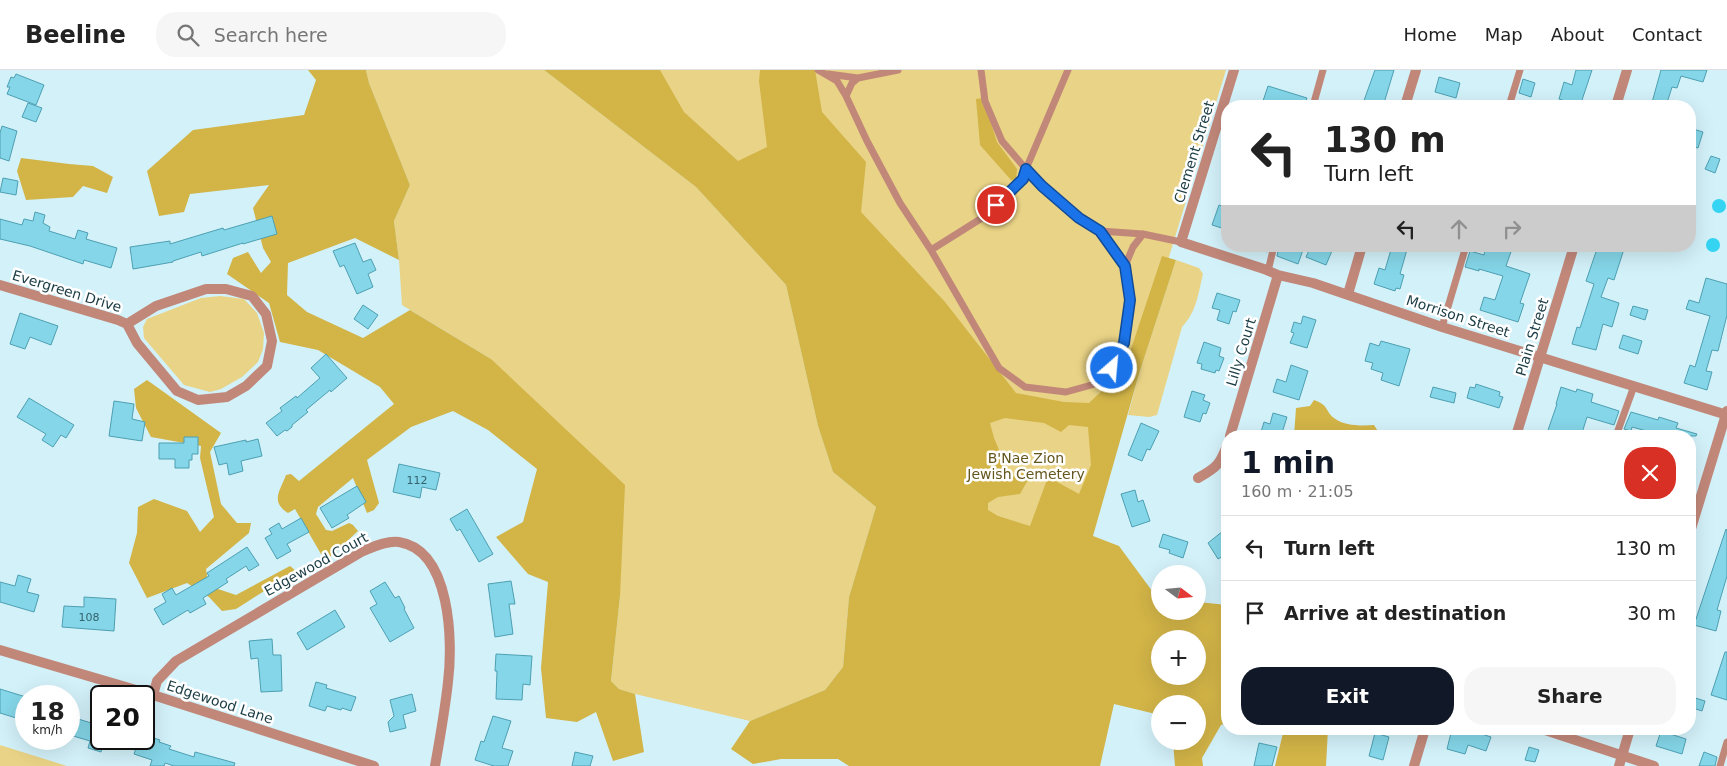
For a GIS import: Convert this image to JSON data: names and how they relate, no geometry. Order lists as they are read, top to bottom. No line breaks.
{"streets":{"street":["Clement Street","Evergreen Drive","Morrison Street","Plain Street","Lilly Court","Edgewood Court","Edgewood Lane"]},"crossings":[["Clement Street","Morrison Street"],["Morrison Street","Plain Street"],["Morrison Street","Lilly Court"]],"parks":["B'Nae Zion Jewish Cemetery"],"house_numbers":["112","108"],"north":"right","page":{"header":"Beeline","search":"Search here","nav":["Home","Map","About","Contact"],"turn":["130 m","Turn left"],"heading":["1 min","160 m · 21:05"],"list":[{"name":"Turn left","value":"130 m"},{"name":"Arrive at destination","value":"30 m"}],"map_buttons":["+","−"],"buttons":["Exit","Share"],"speed":"18 km/h","limit":"20"}}
